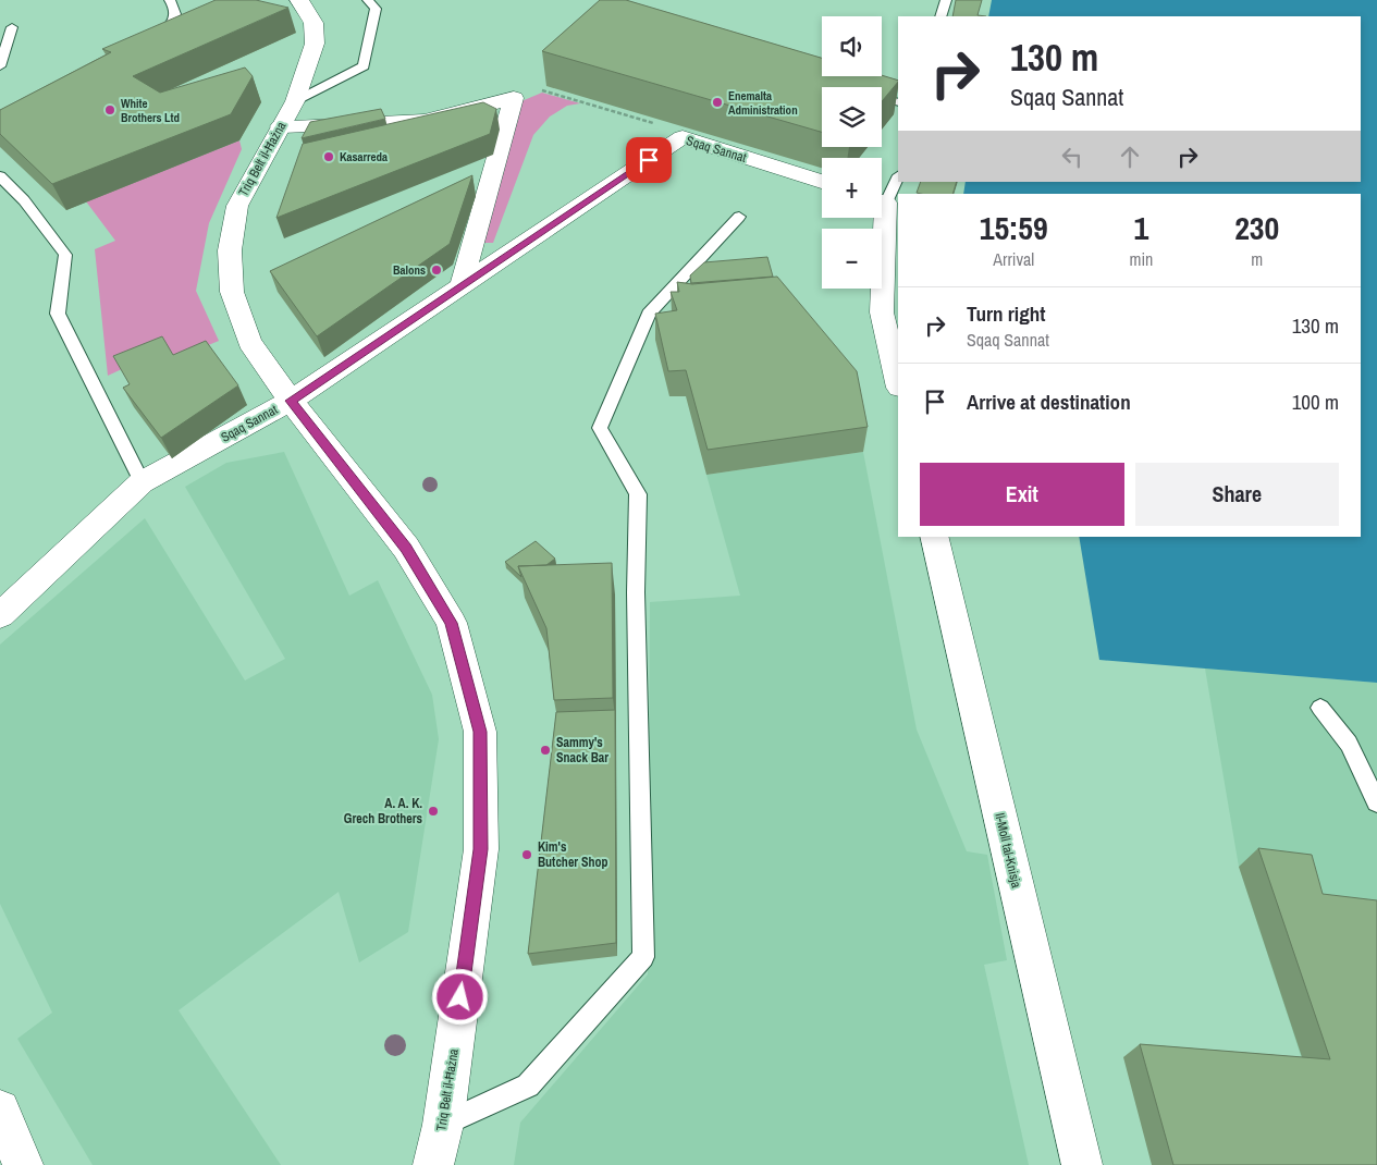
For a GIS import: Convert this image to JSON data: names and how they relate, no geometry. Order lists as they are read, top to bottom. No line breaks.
{"streets":{"street":["Sqaq Sannat","Triq Belt il-Ħażna","Il-Moll tal-Knisja"]},"crossings":[["Sqaq Sannat","Triq Belt il-Ħażna"]],"places":["Enemalta Administration","White Brothers Ltd","Kasarreda","Balons","Sammy's Snack Bar","A. A. K. Grech Brothers","Kim's Butcher Shop"],"page":{"map_buttons":["+","−"],"turn":["130 m","Sqaq Sannat"],"eta":["15:59","Arrival","1","min","230","m"],"list":[{"name":"Turn right","note":"Sqaq Sannat","value":"130 m"},{"name":"Arrive at destination","value":"100 m"}],"buttons":["Exit","Share"]}}
